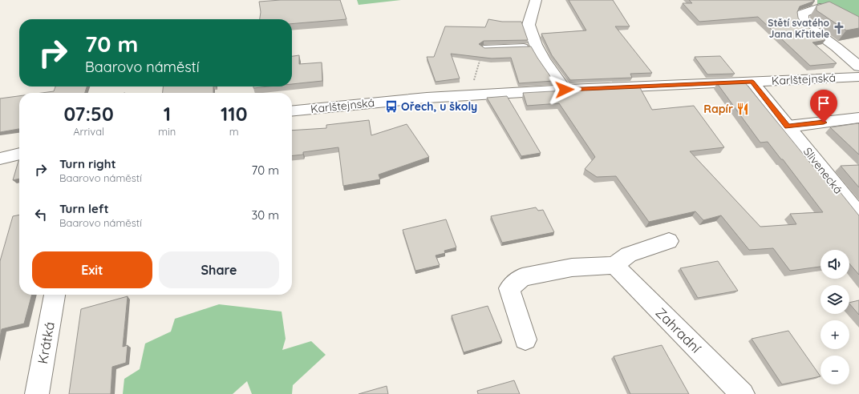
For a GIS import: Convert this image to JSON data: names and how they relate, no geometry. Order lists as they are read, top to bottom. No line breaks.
{"streets":{"street":["Karlštejnská","Slivenecká","Zahradní","Krátká"]},"crossings":[["Karlštejnská","Slivenecká"]],"places":{"church":["Stětí svatého Jana Křtitele"],"bus stop":["Ořech, u školy"],"restaurant":["Rapír"]},"page":{"turn":["70 m","Baarovo náměstí"],"eta":["07:50","Arrival","1","min","110","m"],"list":[{"name":"Turn right","note":"Baarovo náměstí","value":"70 m"},{"name":"Turn left","note":"Baarovo náměstí","value":"30 m"}],"buttons":["Exit","Share"],"map_buttons":["+","−"]}}
